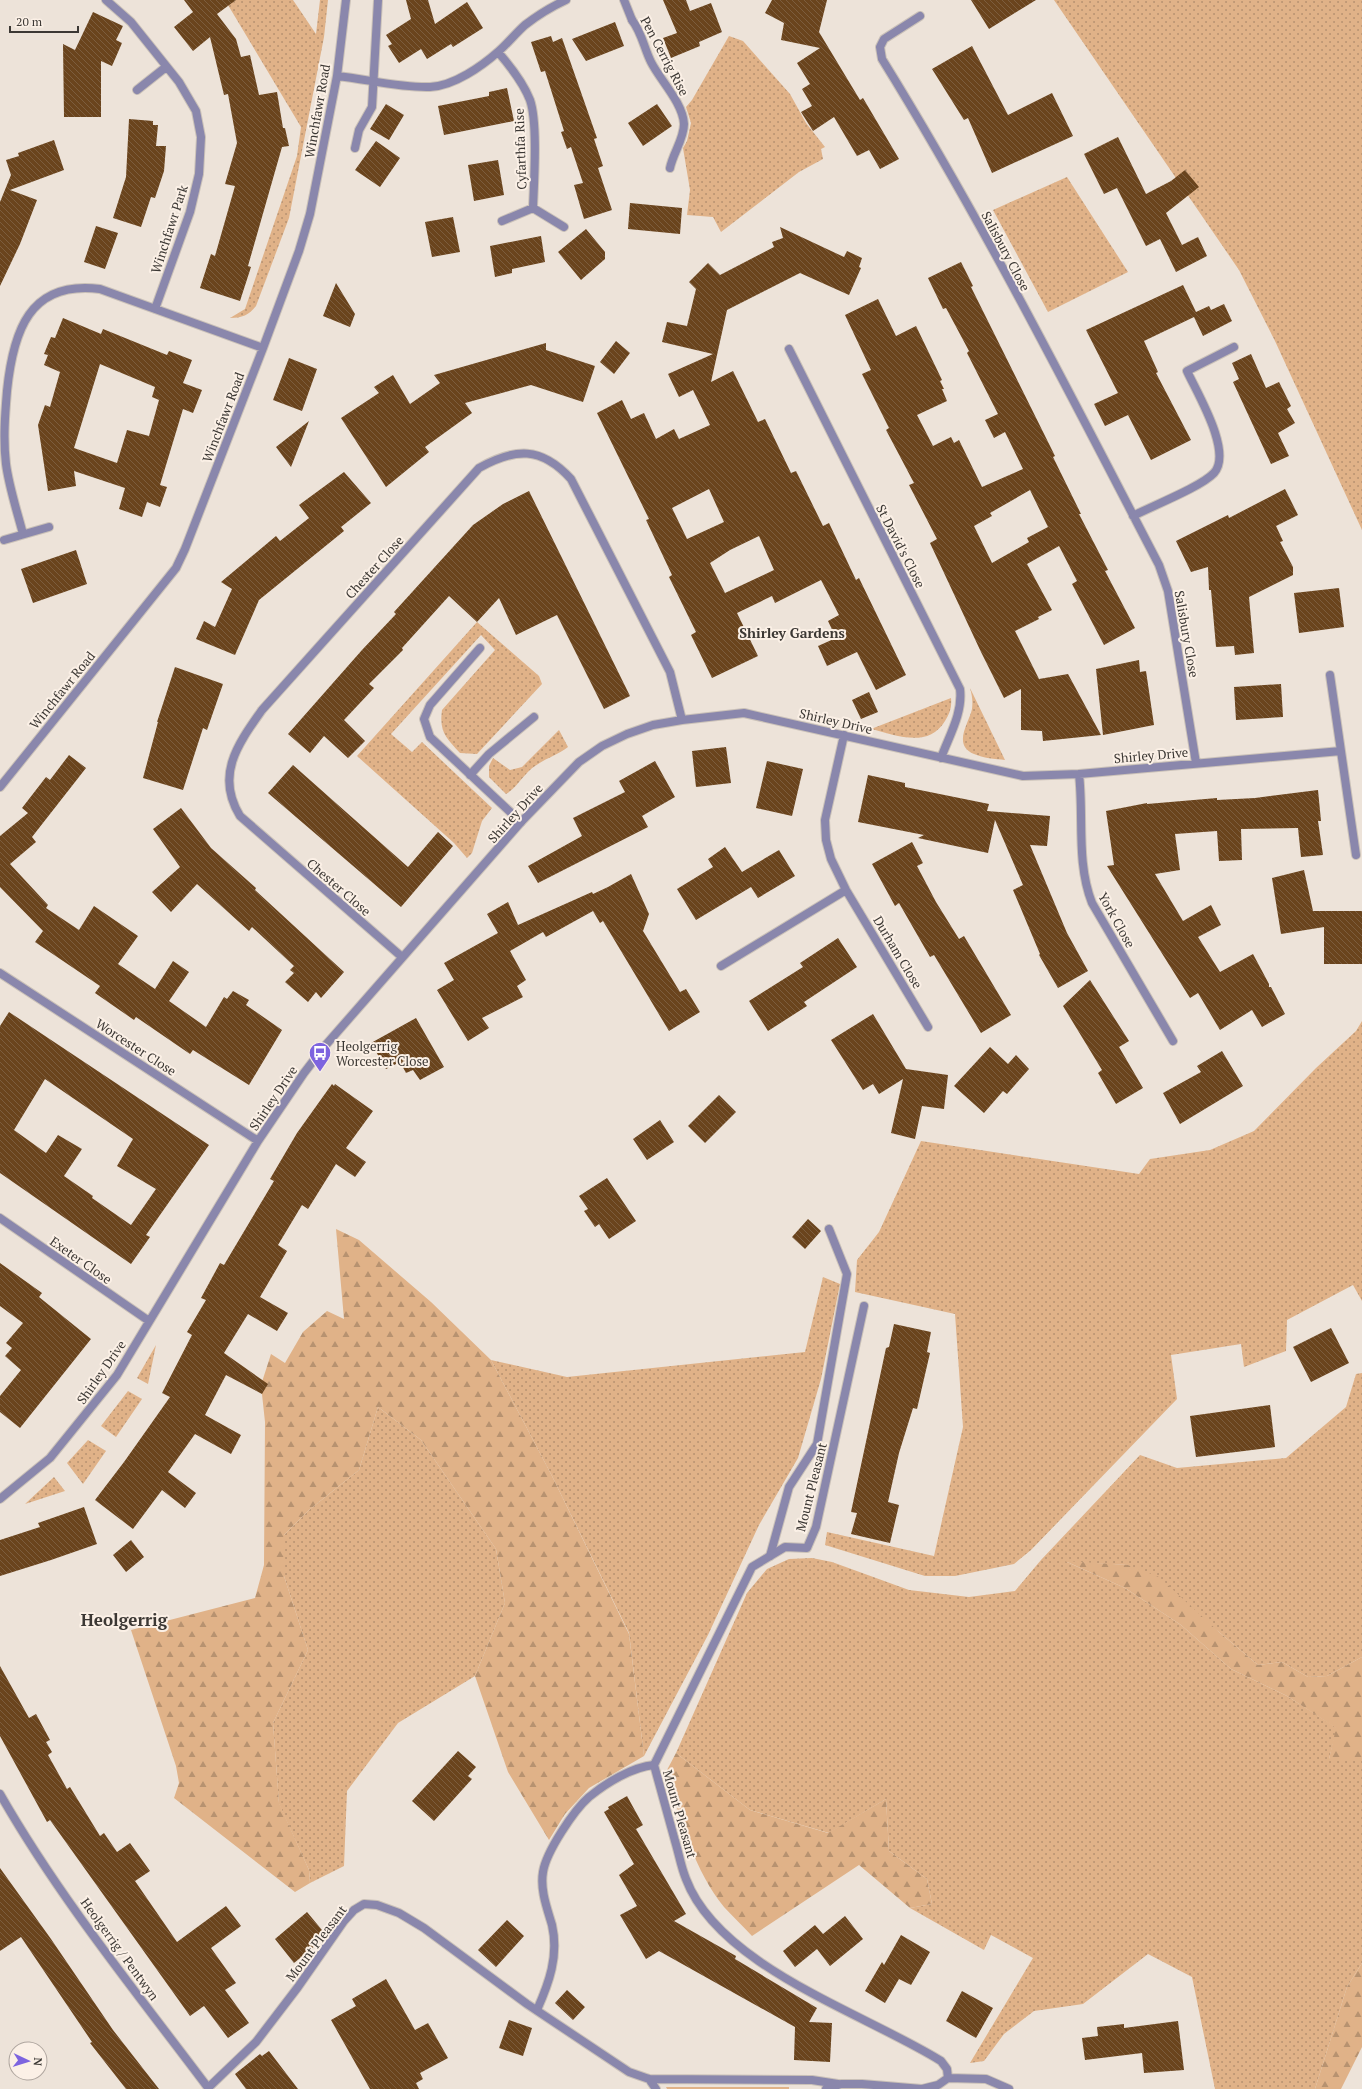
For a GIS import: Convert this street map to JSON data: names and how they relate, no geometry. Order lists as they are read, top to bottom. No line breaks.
{"streets":{"street":["Pen Cerrig Rise","Winchfawr Road","Cyfarthfa Rise","Winchfawr Park","Salisbury Close","St David's Close","Chester Close","Shirley Drive","York Close","Durham Close","Worcester Close","Exeter Close","Mount Pleasant","Heolgerrig / Pentwyn"]},"crossings":[["Salisbury Close","Shirley Drive"],["St David's Close","Shirley Drive"],["Chester Close","Shirley Drive"],["Shirley Drive","York Close"],["Shirley Drive","Durham Close"],["Shirley Drive","Worcester Close"],["Shirley Drive","Exeter Close"],["Mount Pleasant","Heolgerrig / Pentwyn"]],"districts":["Shirley Gardens","Heolgerrig"],"places":{"bus stop":["Heolgerrig Worcester Close"]},"scale_bar":"20 m","north":"right"}
